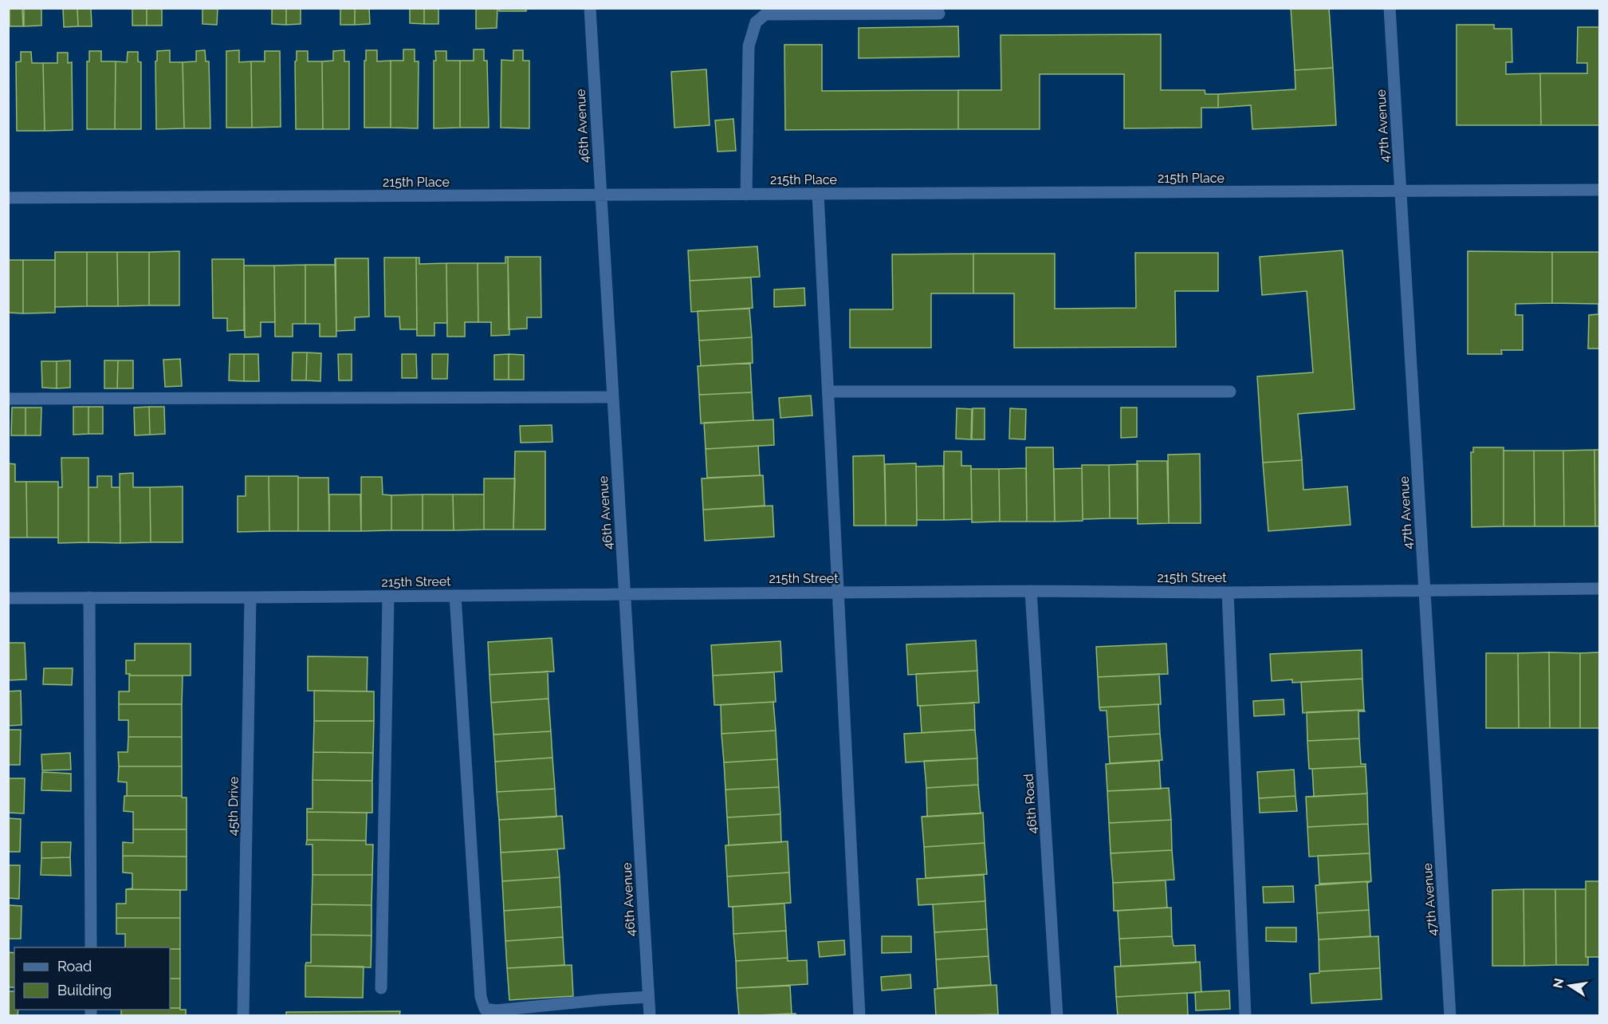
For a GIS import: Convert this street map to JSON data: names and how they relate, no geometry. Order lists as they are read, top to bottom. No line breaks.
{"streets":{"street":["46th Avenue","47th Avenue","215th Place","215th Street","46th Road","45th Drive"]},"crossings":[["46th Avenue","215th Place"],["46th Avenue","215th Street"],["47th Avenue","215th Place"],["47th Avenue","215th Street"],["215th Street","46th Road"],["215th Street","45th Drive"]],"legend":["Road","Building"],"north":"left"}
